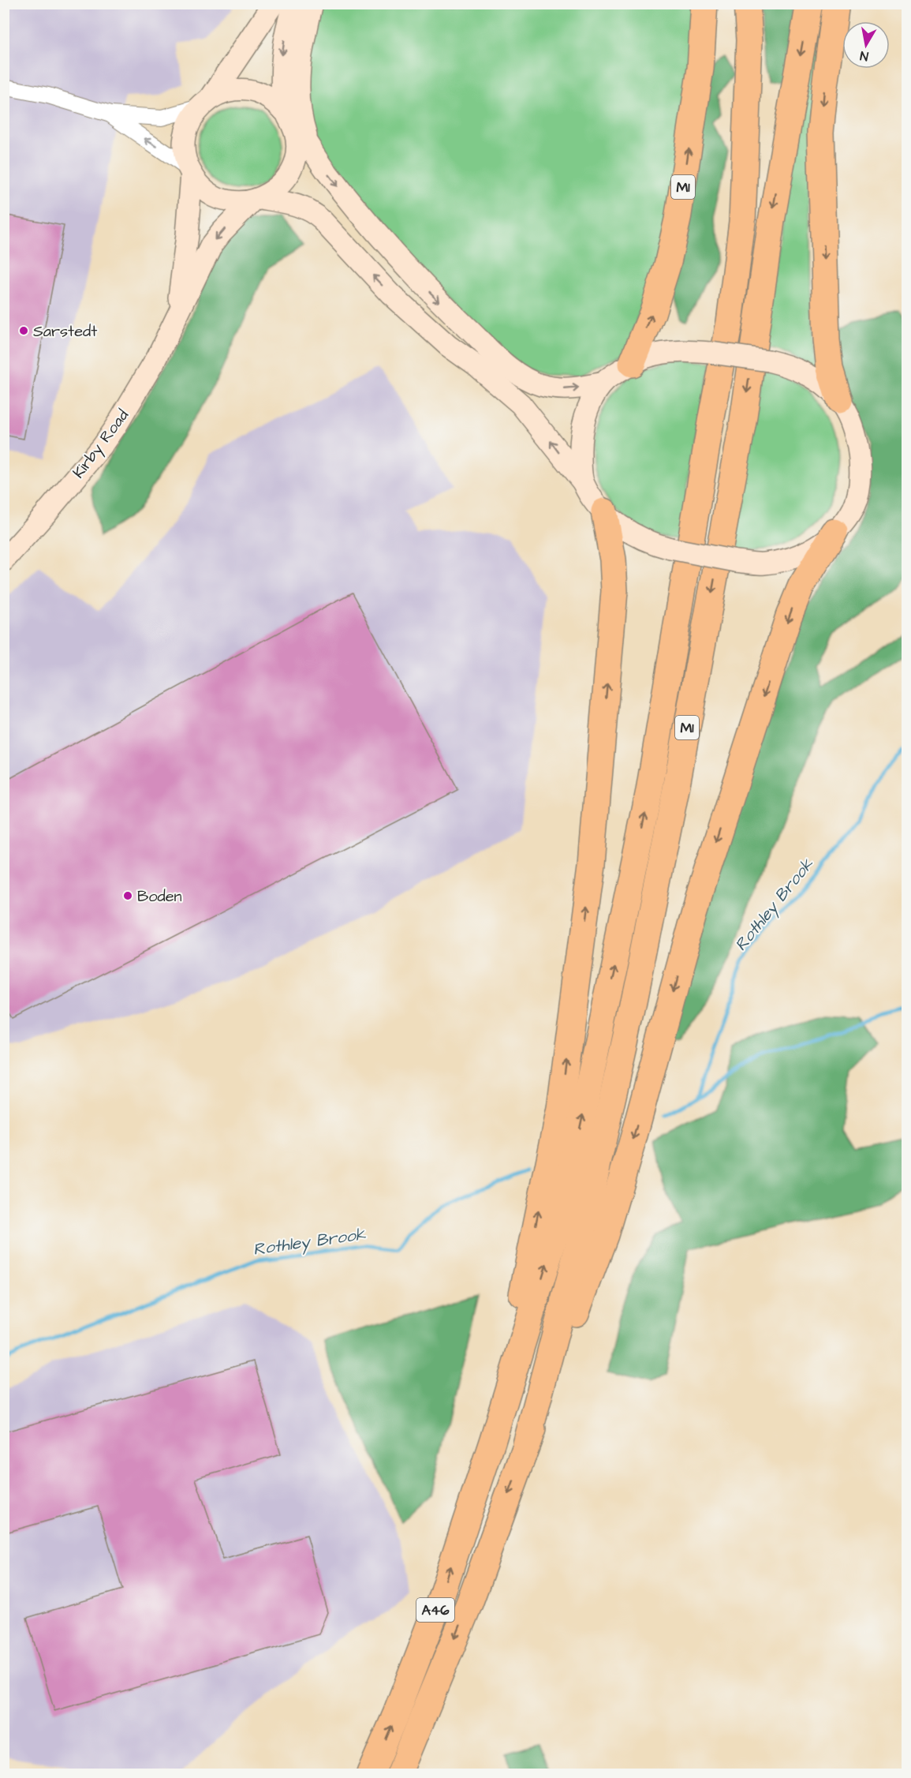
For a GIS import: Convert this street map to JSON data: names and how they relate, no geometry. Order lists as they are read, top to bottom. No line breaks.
{"streets":{"highway":["M1","A46"],"main road":["Kirby Road"]},"crossings":[["M1","A46"]],"water":["Rothley Brook"],"places":["Sarstedt","Boden"],"north":"bottom"}
